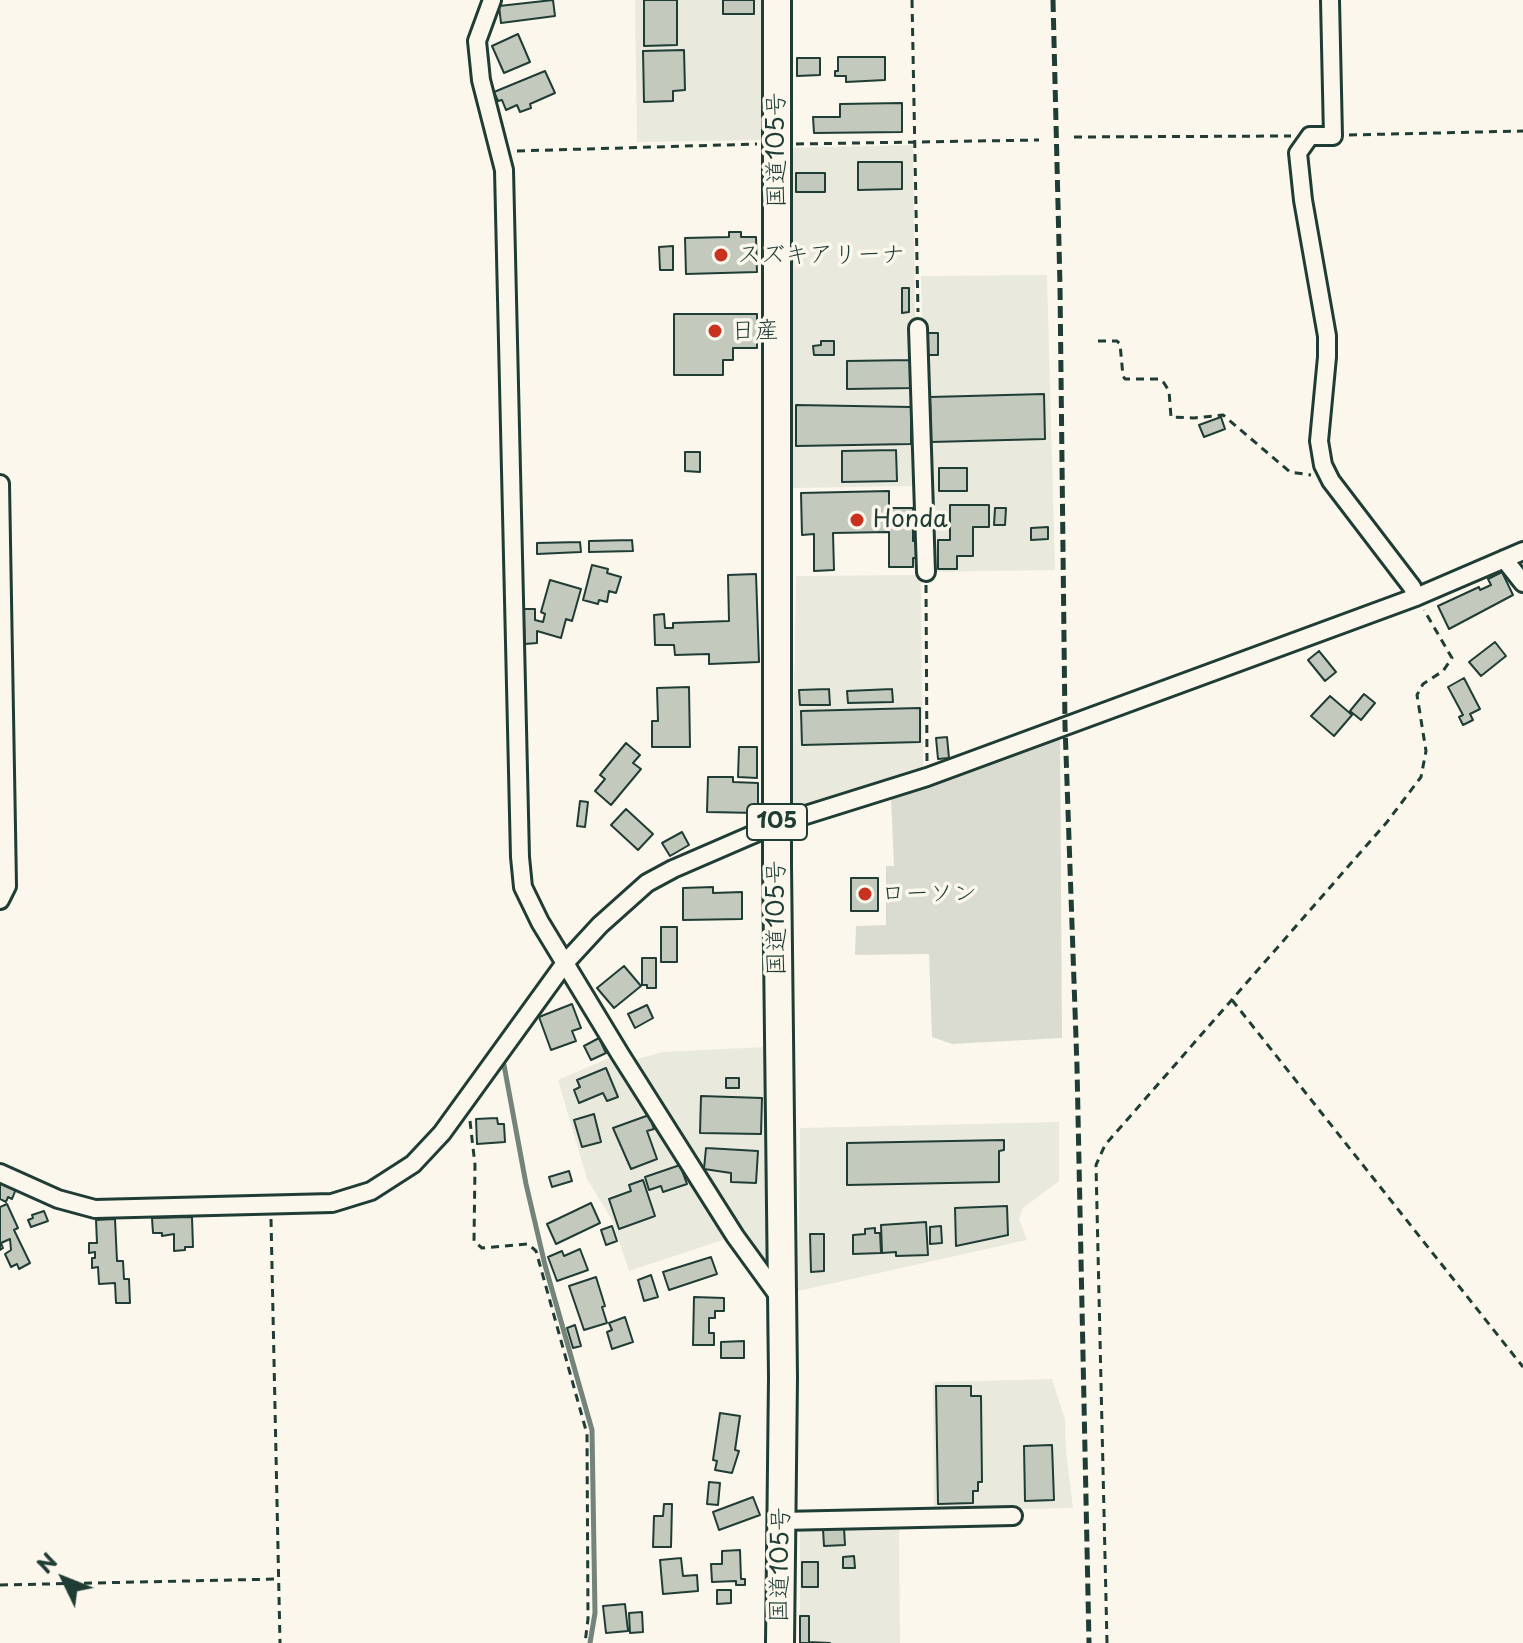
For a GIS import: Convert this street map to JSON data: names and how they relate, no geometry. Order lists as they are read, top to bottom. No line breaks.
{"streets":{"highway":["国道105号","105"]},"places":["スズキアリーナ","日産","Honda","ローソン"],"north":"top left"}
